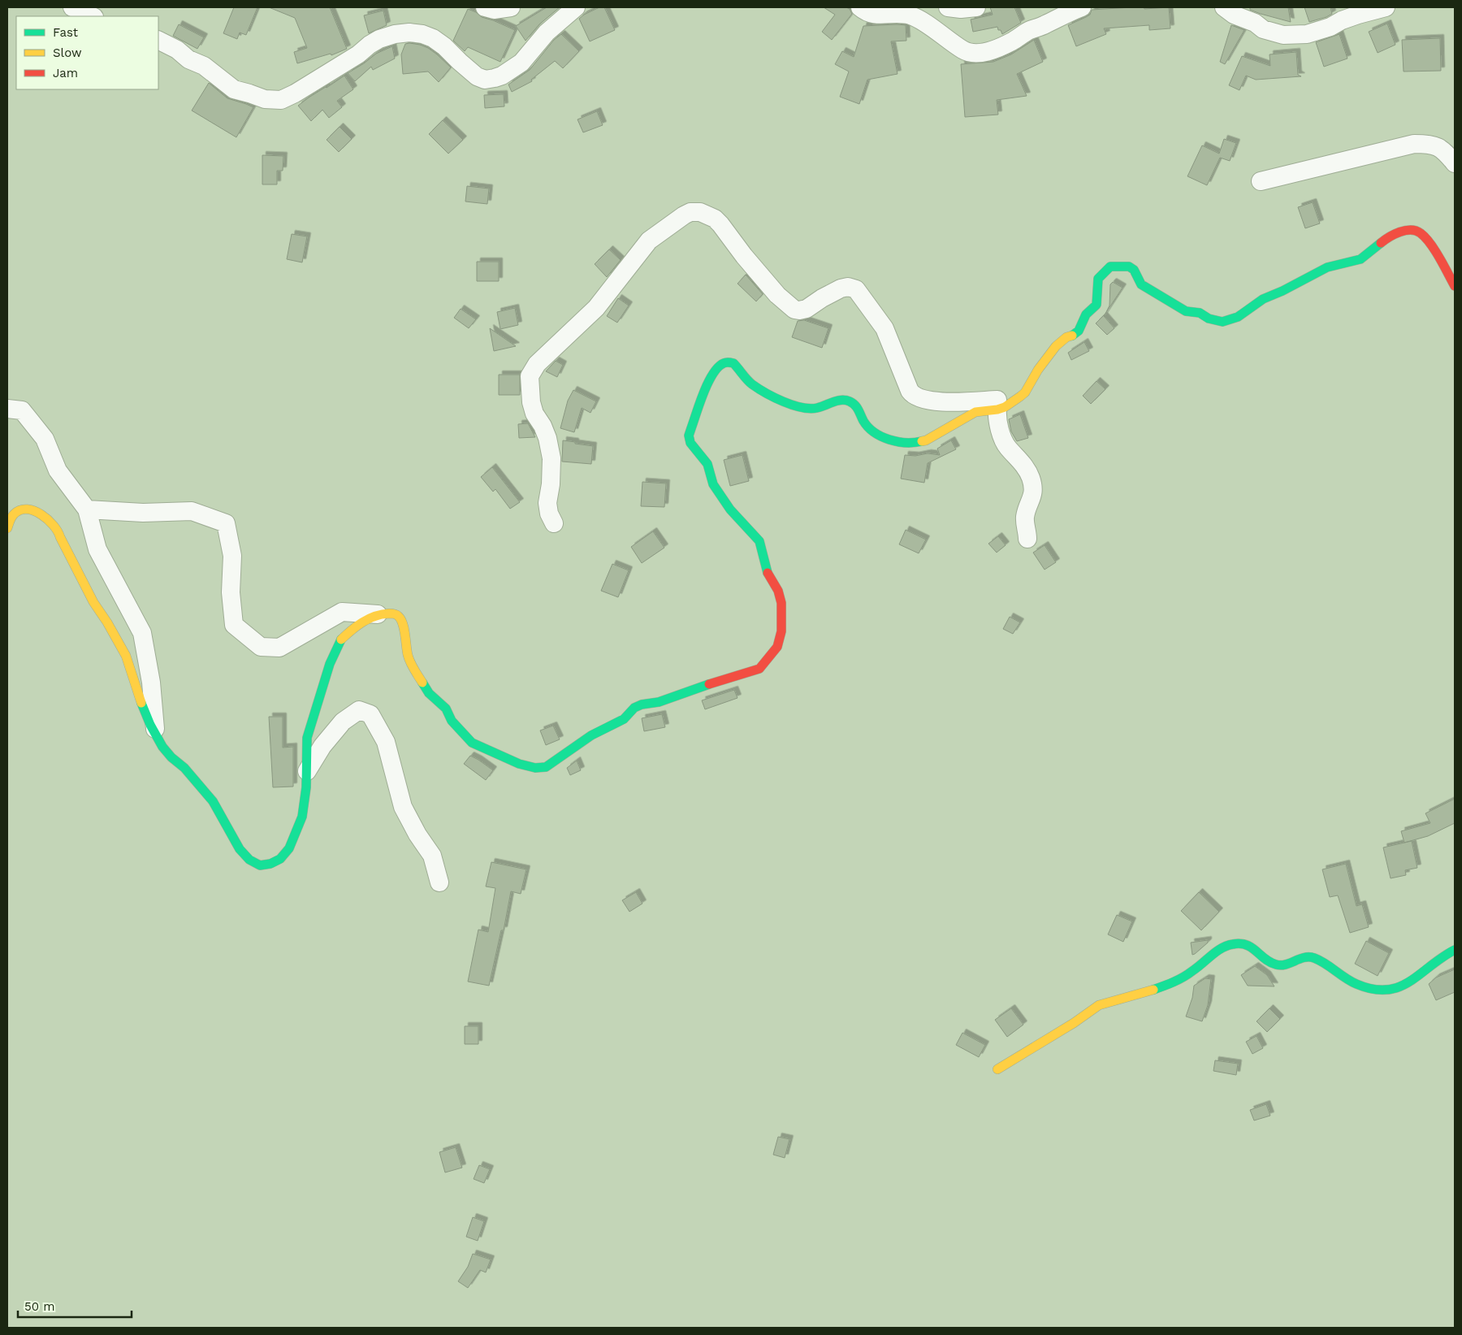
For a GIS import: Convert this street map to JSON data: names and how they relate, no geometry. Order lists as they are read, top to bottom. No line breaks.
{"legend":["Fast","Slow","Jam"],"scale_bar":"50 m"}
